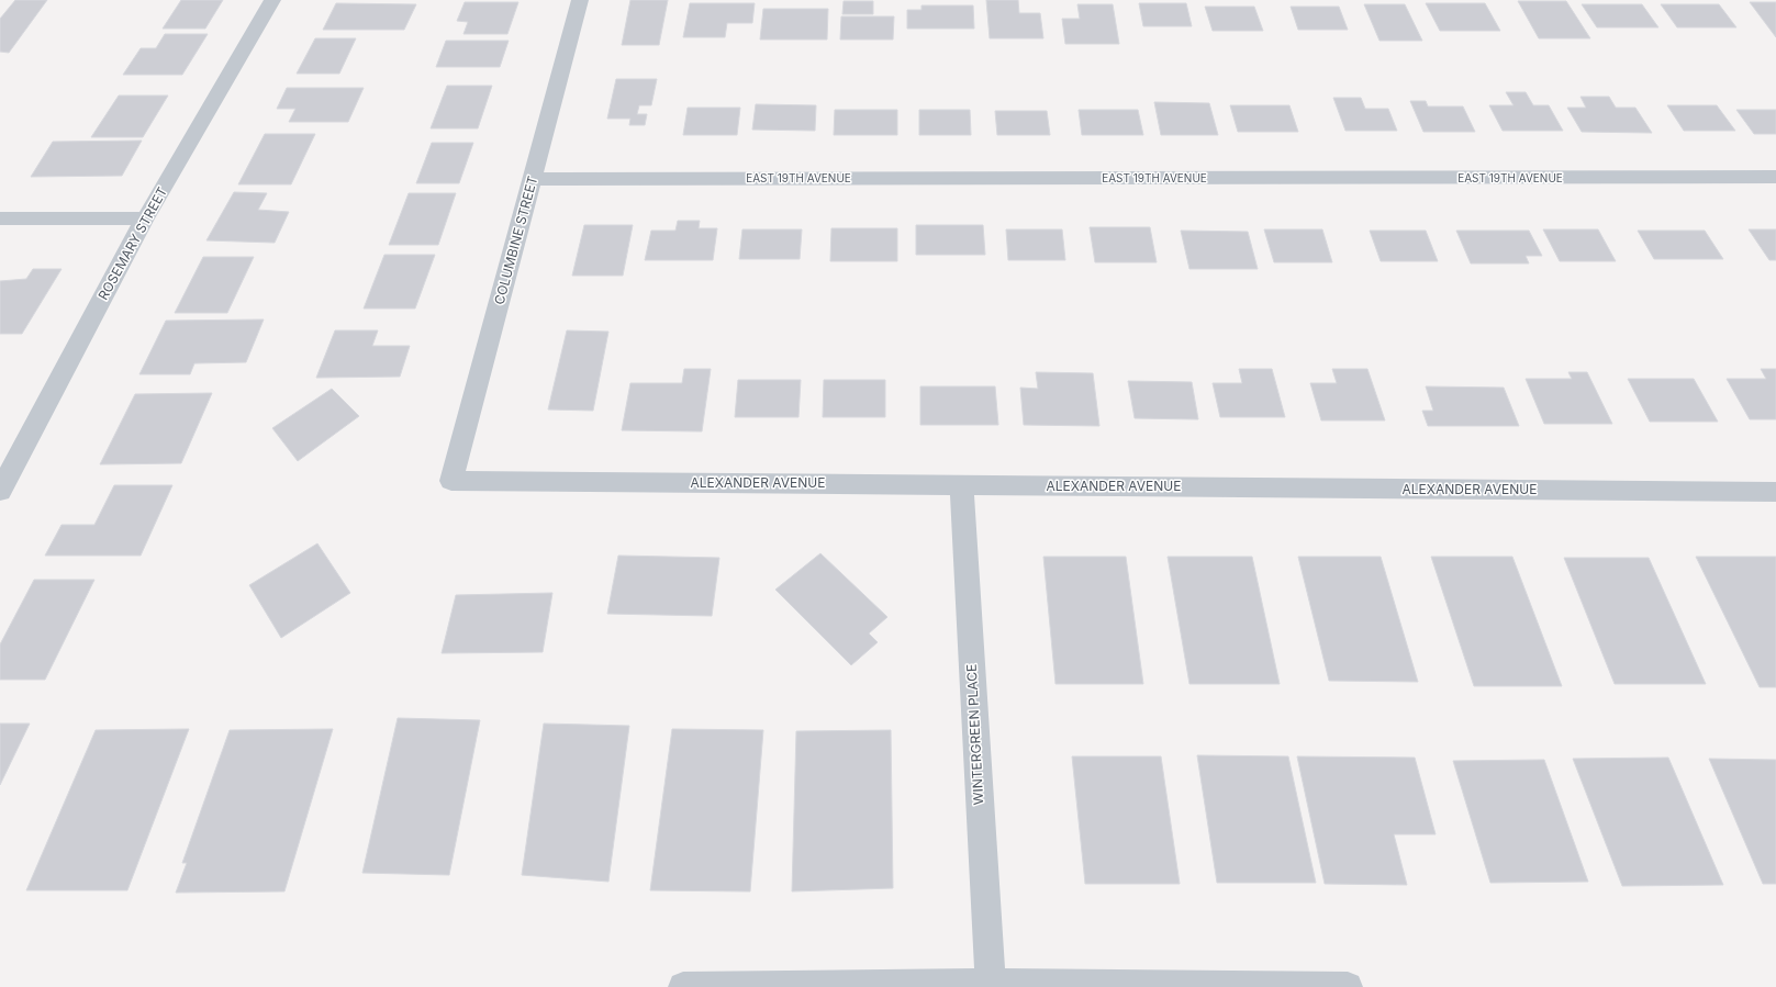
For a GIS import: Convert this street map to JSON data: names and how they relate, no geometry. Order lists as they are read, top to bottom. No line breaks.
{"streets":{"street":["EAST 19TH AVENUE","COLUMBINE STREET","ROSEMARY STREET","ALEXANDER AVENUE","WINTERGREEN PLACE"]},"crossings":[["EAST 19TH AVENUE","COLUMBINE STREET"],["COLUMBINE STREET","ALEXANDER AVENUE"],["ALEXANDER AVENUE","WINTERGREEN PLACE"]]}
